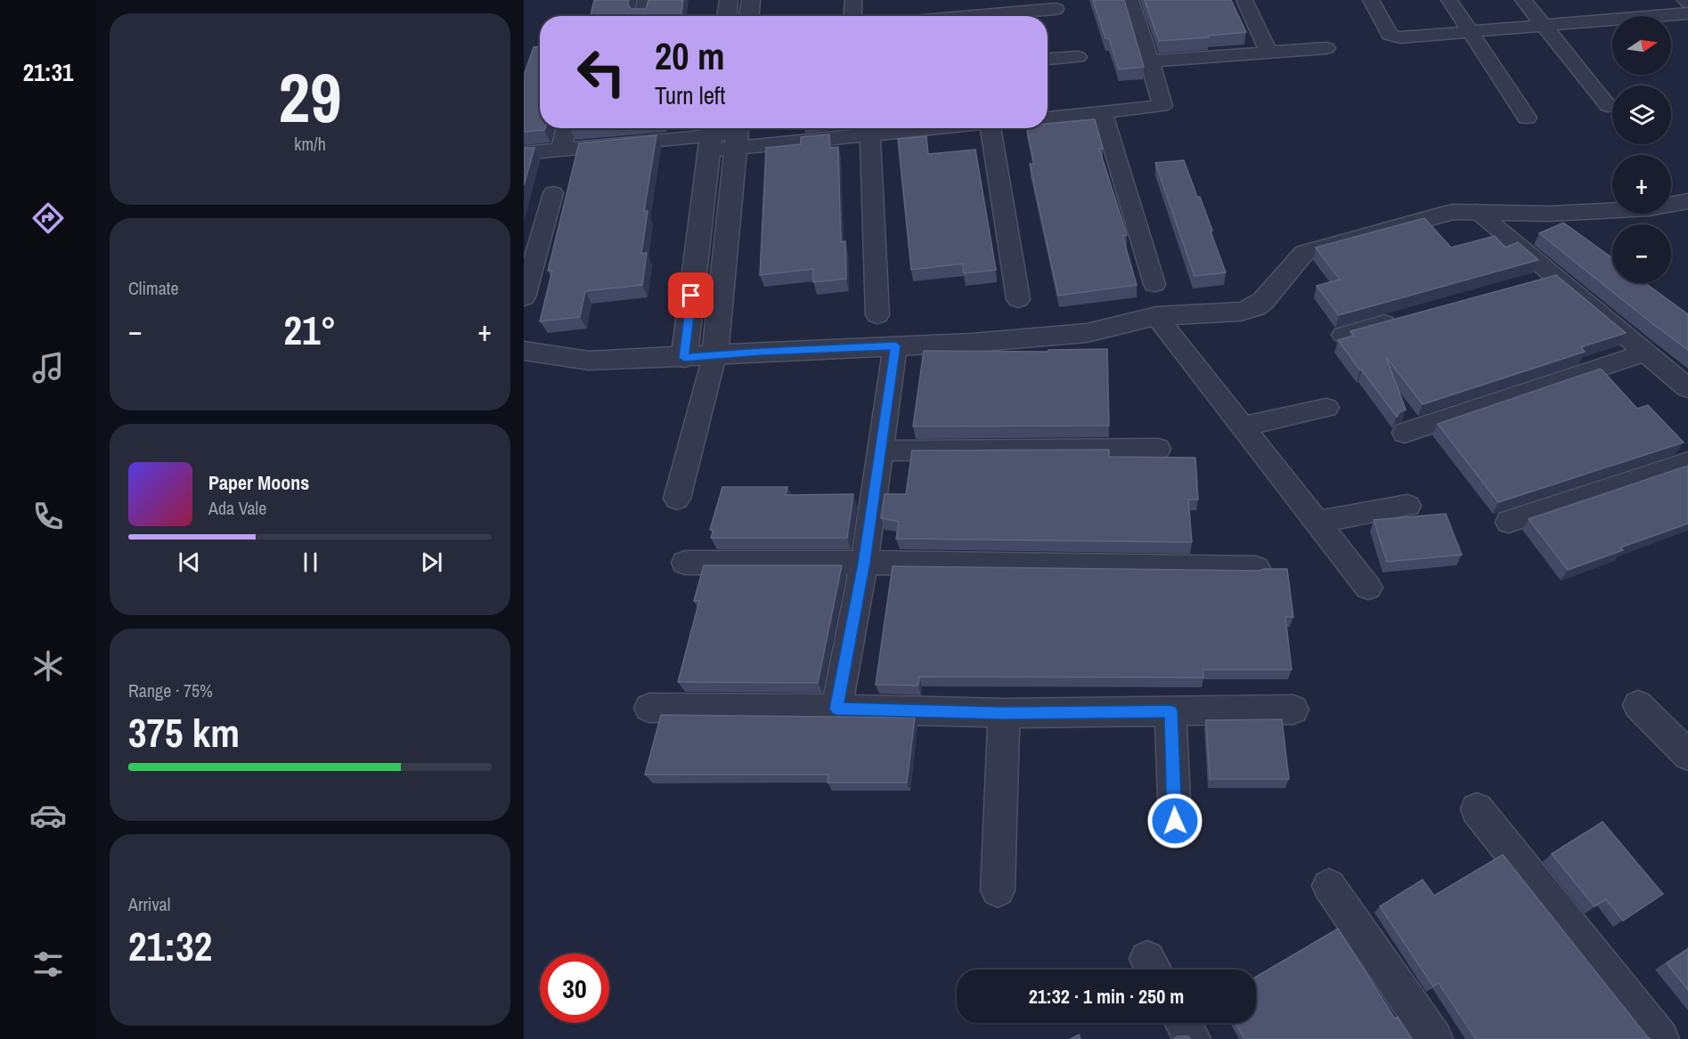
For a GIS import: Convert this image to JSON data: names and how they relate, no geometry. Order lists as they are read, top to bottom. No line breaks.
{"north":"right","page":{"tabs":"21:31","tile":[["29","km/h"],"Climate",["Range · 75%","375 km"],["Arrival","21:32"]],"map_buttons":["+","−"],"turn":["20 m","Turn left"],"heat":["−","21°","+"],"song":["Paper Moons","Ada Vale"],"limit":"30","trip":"21:32 · 1 min · 250 m"}}
